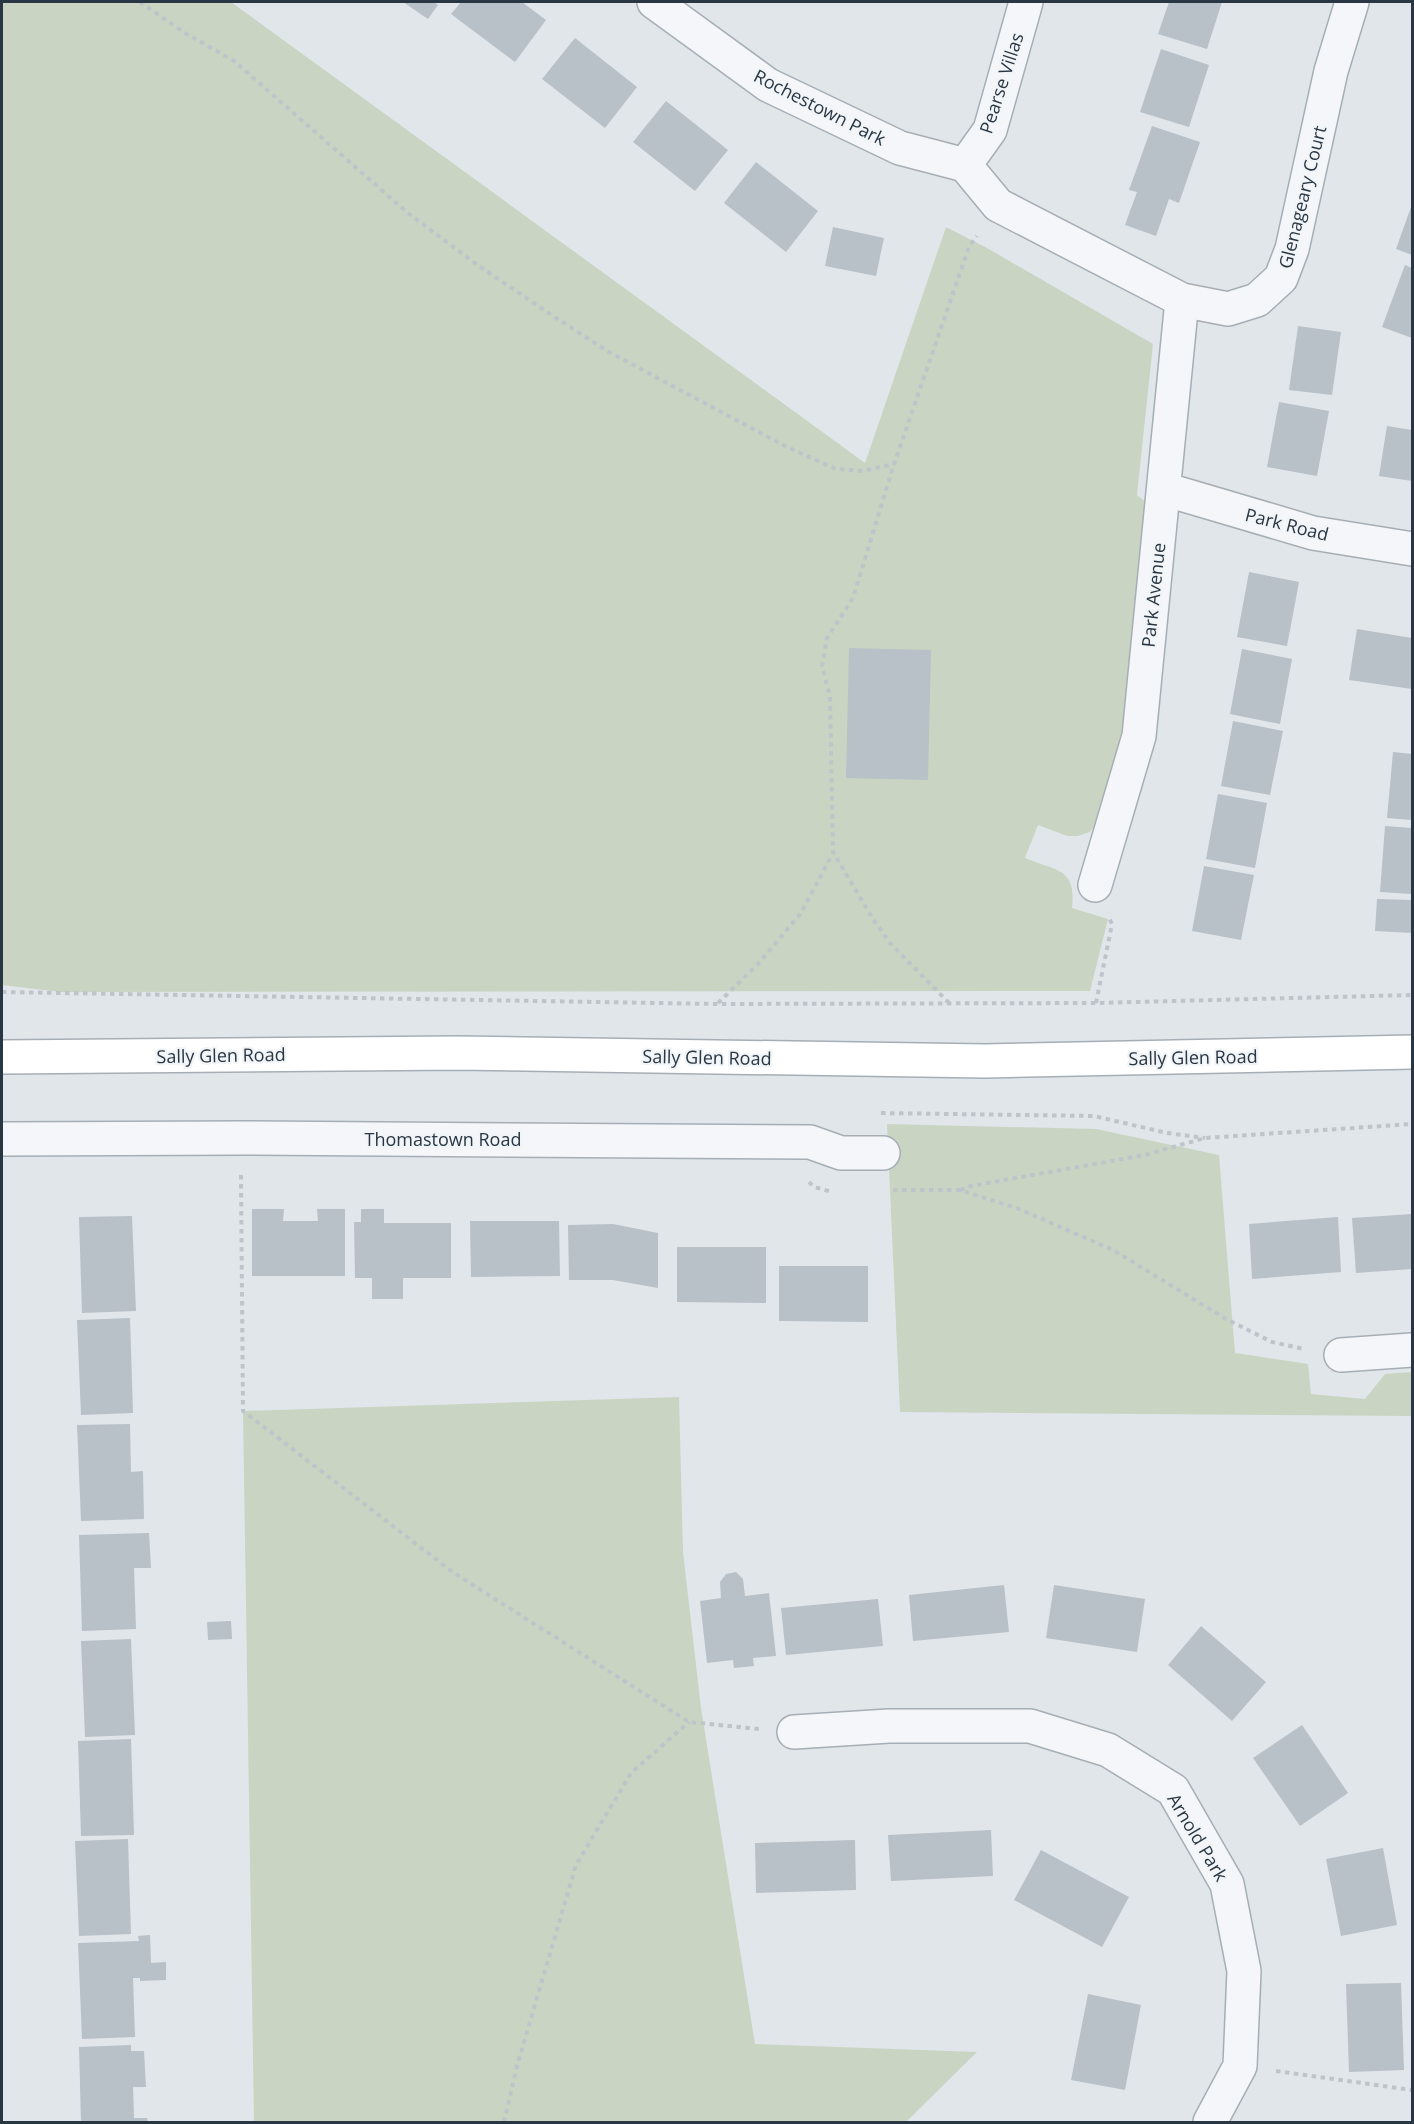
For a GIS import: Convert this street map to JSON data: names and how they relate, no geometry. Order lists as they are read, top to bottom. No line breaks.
{"streets":{"main road":["Sally Glen Road"],"street":["Pearse Villas","Rochestown Park","Glenageary Court","Park Road","Park Avenue","Thomastown Road","Arnold Park"]},"crossings":[["Pearse Villas","Rochestown Park"],["Pearse Villas","Glenageary Court"],["Rochestown Park","Glenageary Court"],["Glenageary Court","Park Avenue"],["Park Road","Park Avenue"]]}
